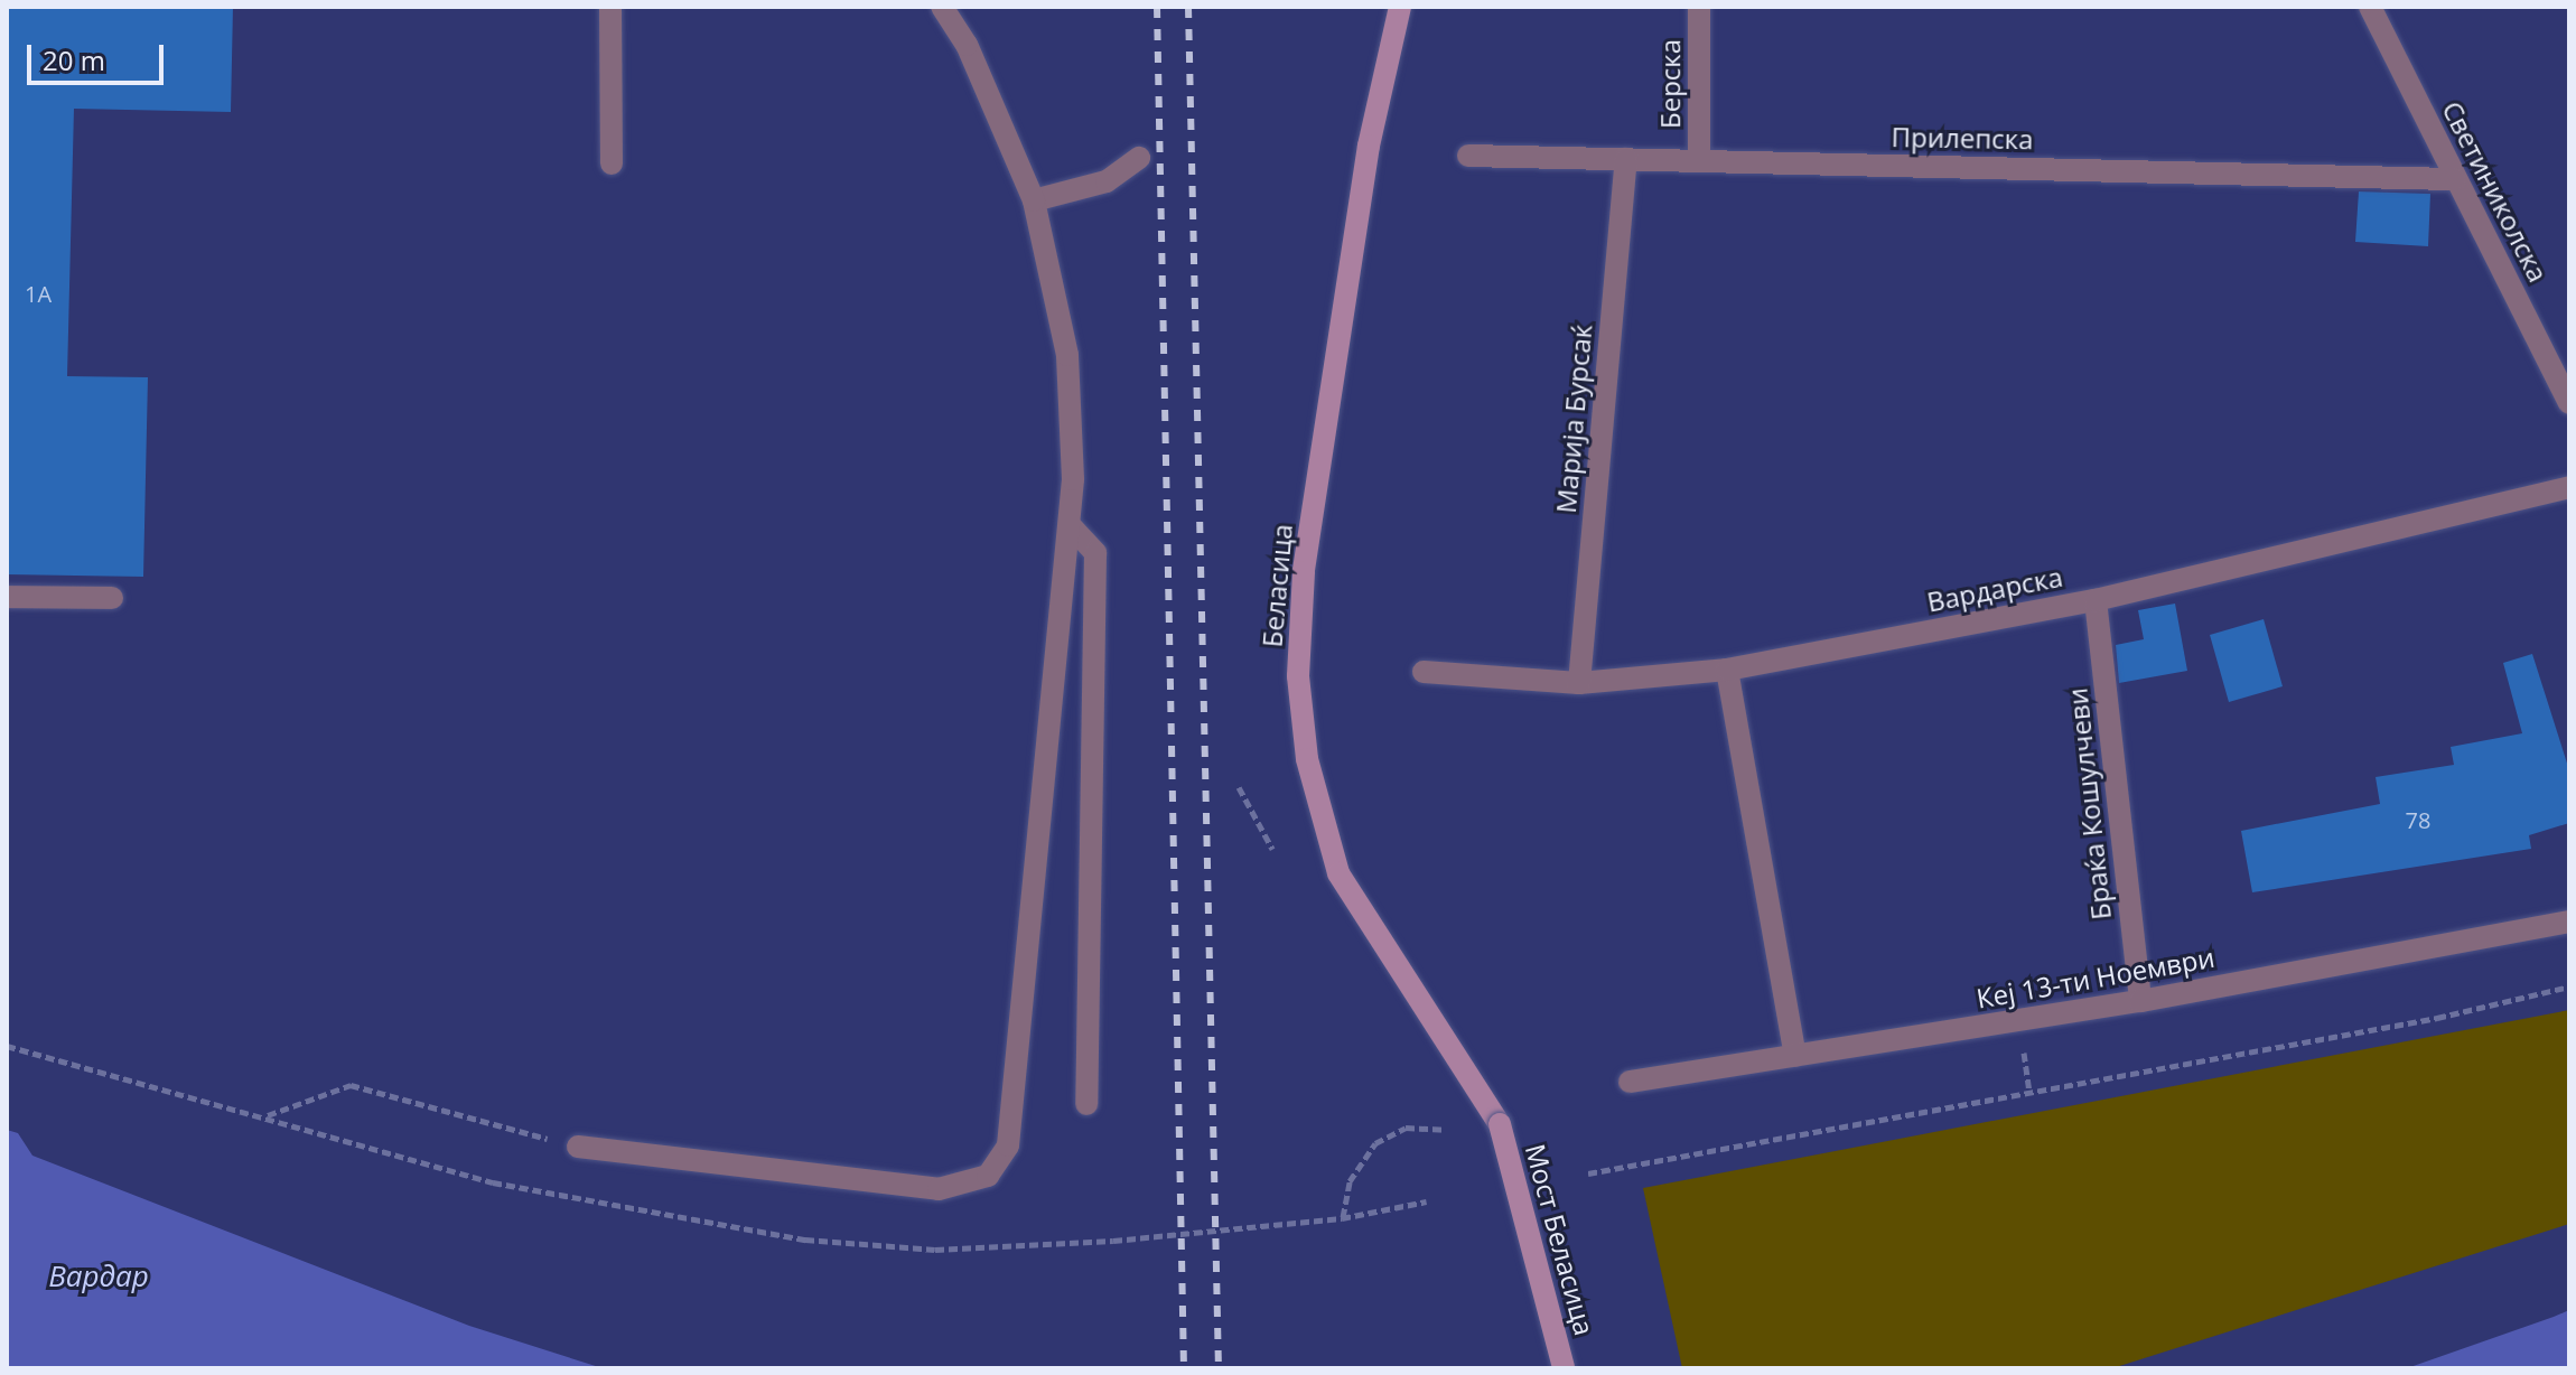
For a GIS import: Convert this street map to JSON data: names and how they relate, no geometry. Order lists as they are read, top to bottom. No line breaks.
{"streets":{"street":["Берска","Прилепска","Светиниколска","Марија Бурсаќ","Беласица","Вардарска","Браќа Кошулчеви","Кеј 13-ти Ноември","Мост Беласица"]},"crossings":[["Берска","Прилепска"],["Прилепска","Светиниколска"],["Прилепска","Марија Бурсаќ"],["Марија Бурсаќ","Вардарска"],["Беласица","Мост Беласица"],["Вардарска","Браќа Кошулчеви"],["Браќа Кошулчеви","Кеј 13-ти Ноември"]],"water":["Вардар"],"house_numbers":["1А","78"],"scale_bar":"20 m"}
